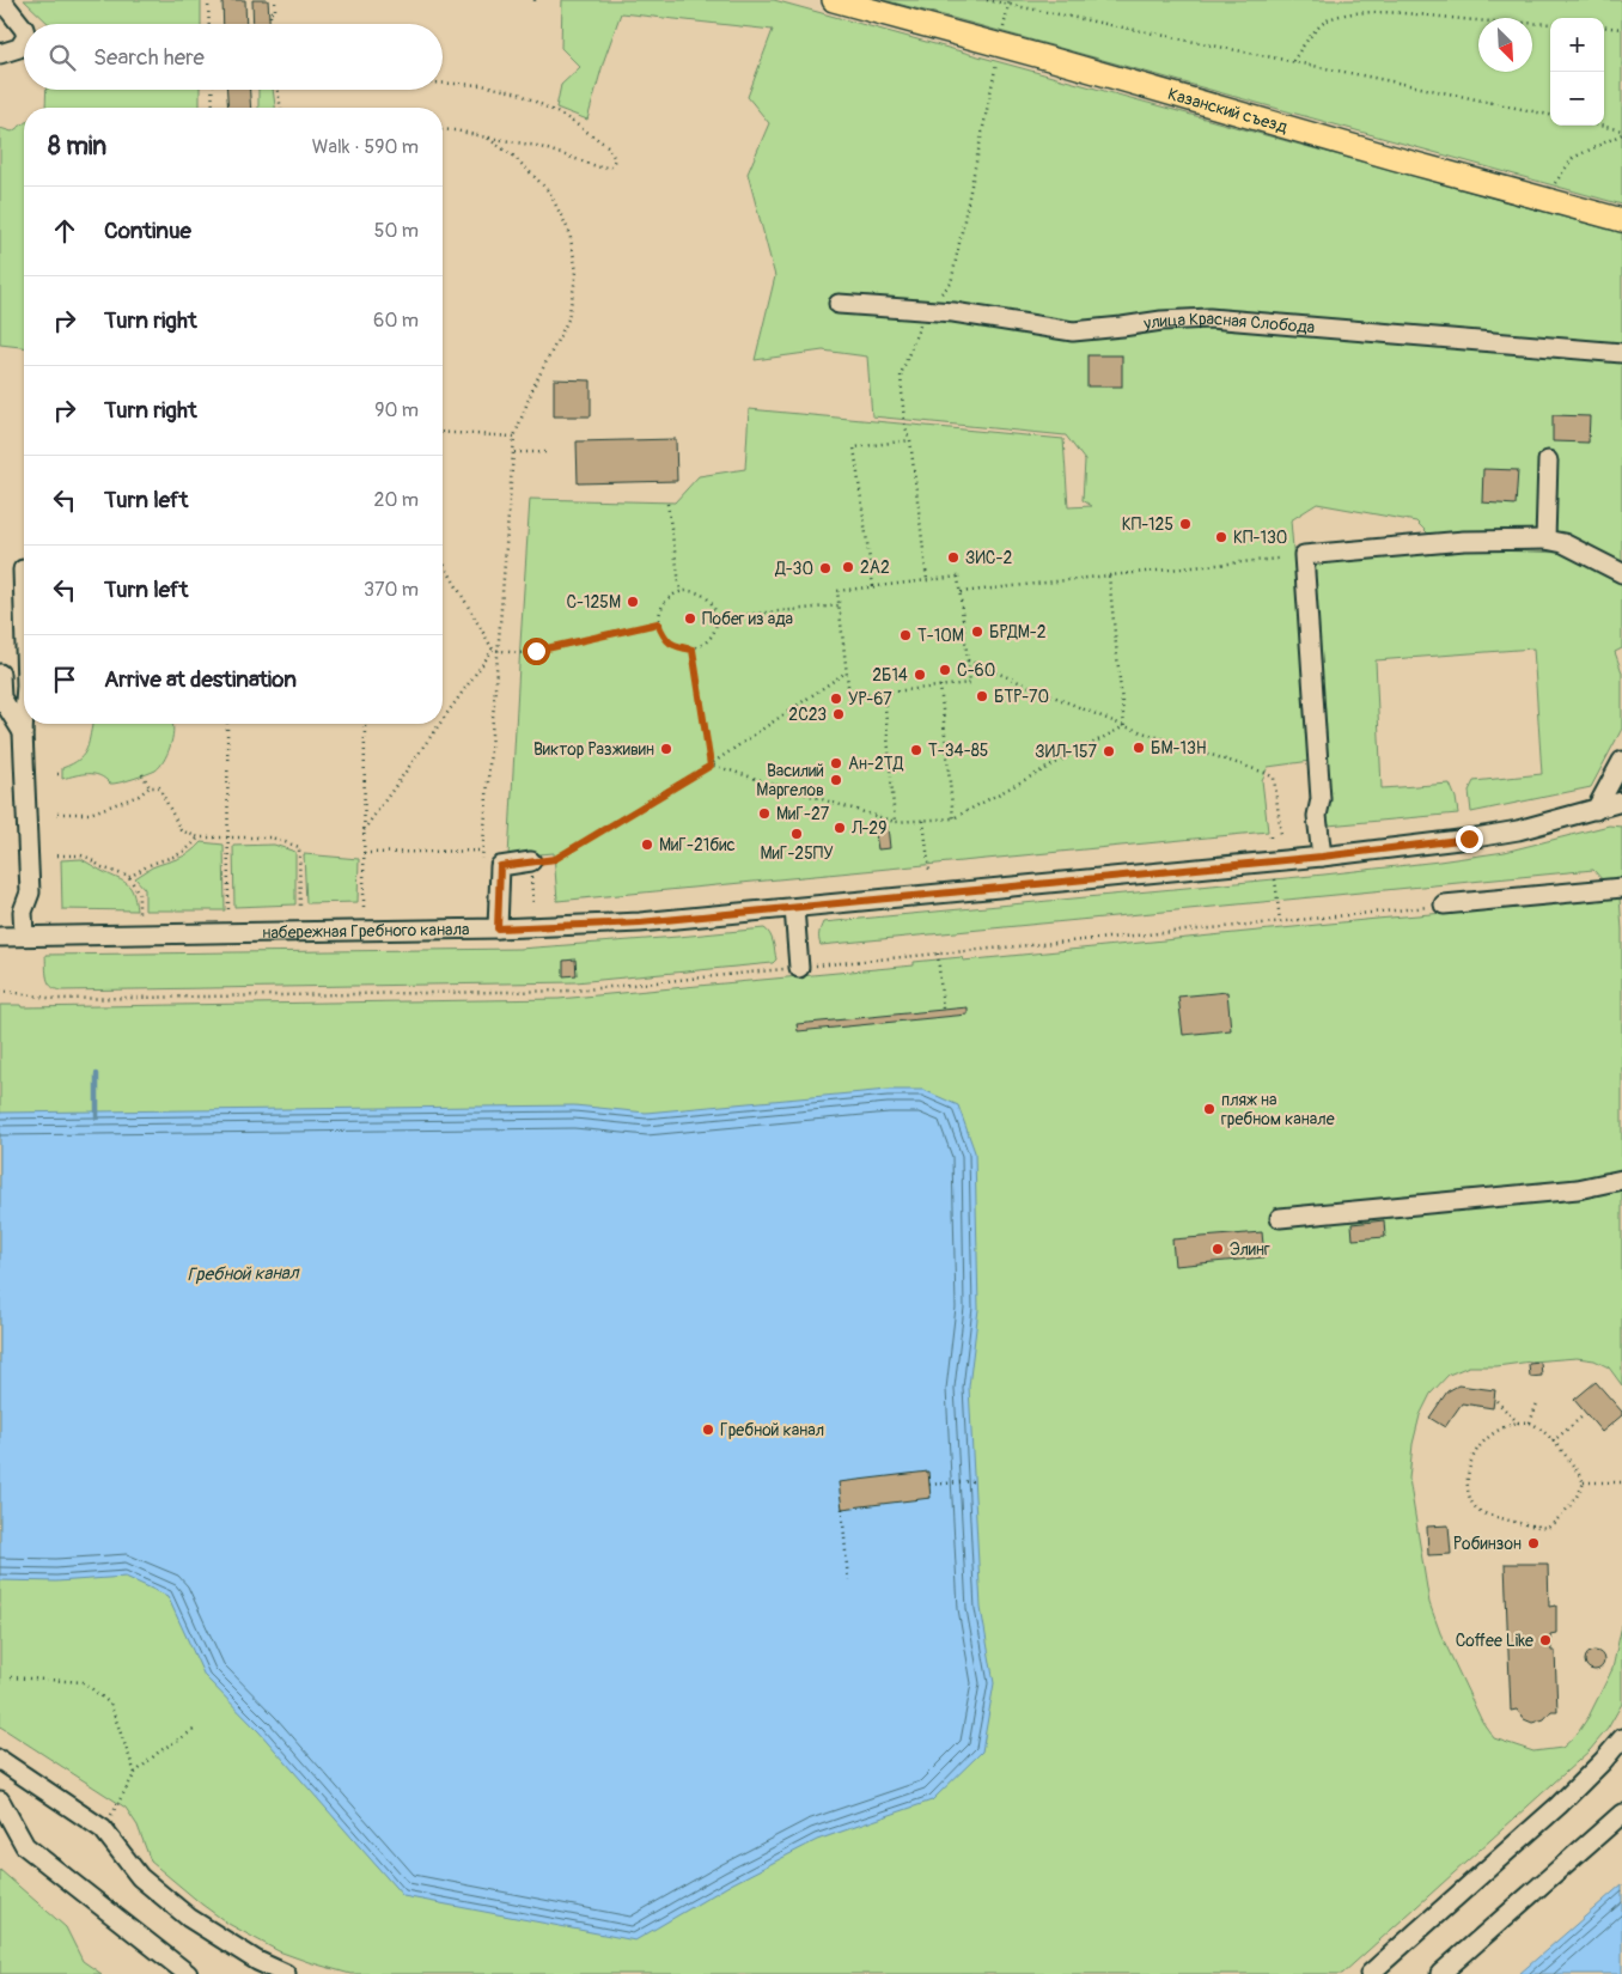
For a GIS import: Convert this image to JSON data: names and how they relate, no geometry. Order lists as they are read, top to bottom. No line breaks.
{"streets":{"main road":["Казанский съезд"],"street":["улица Красная Слобода","набережная Гребного канала"]},"water":["Гребной канал"],"places":["КП-125","КП-130","ЗИС-2","2А2","Д-30","С-125М","Побег из ада","БРДМ-2","Т-10М","С-60","2Б14","БТР-70","УР-67","2С23","БМ-13Н","Виктор Разживин","T-34-85","ЗИЛ-157","Ан-2ТД","Василий Маргелов","МиГ-27","Л-29","МиГ-25ПУ","МиГ-21бис","пляж на гребном канале","Элинг","Гребной канал","Робинзон","Coffee Like"],"north":"bottom right","page":{"map_buttons":["+","−"],"search":"Search here","heading":["8 min","Walk · 590 m"],"list":[["Continue","50 m"],["Turn right","60 m"],["Turn right","90 m"],["Turn left","20 m"],["Turn left","370 m"],"Arrive at destination"]}}
